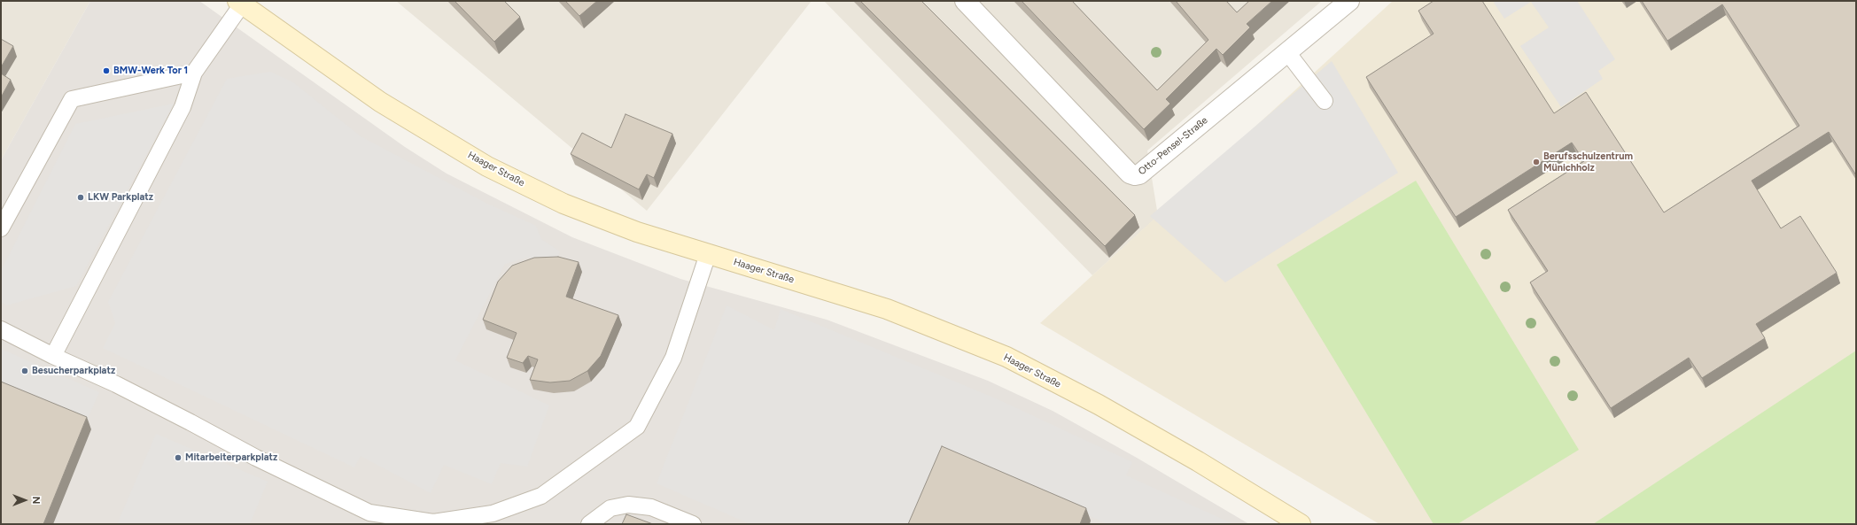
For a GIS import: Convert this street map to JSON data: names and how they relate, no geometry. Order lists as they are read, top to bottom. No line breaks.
{"streets":{"main road":["Haager Straße"],"street":["Otto-Pensel-Straße"]},"places":["BMW-Werk Tor 1","Berufsschulzentrum Münichholz","LKW Parkplatz","Besucherparkplatz","Mitarbeiterparkplatz"],"north":"right"}
